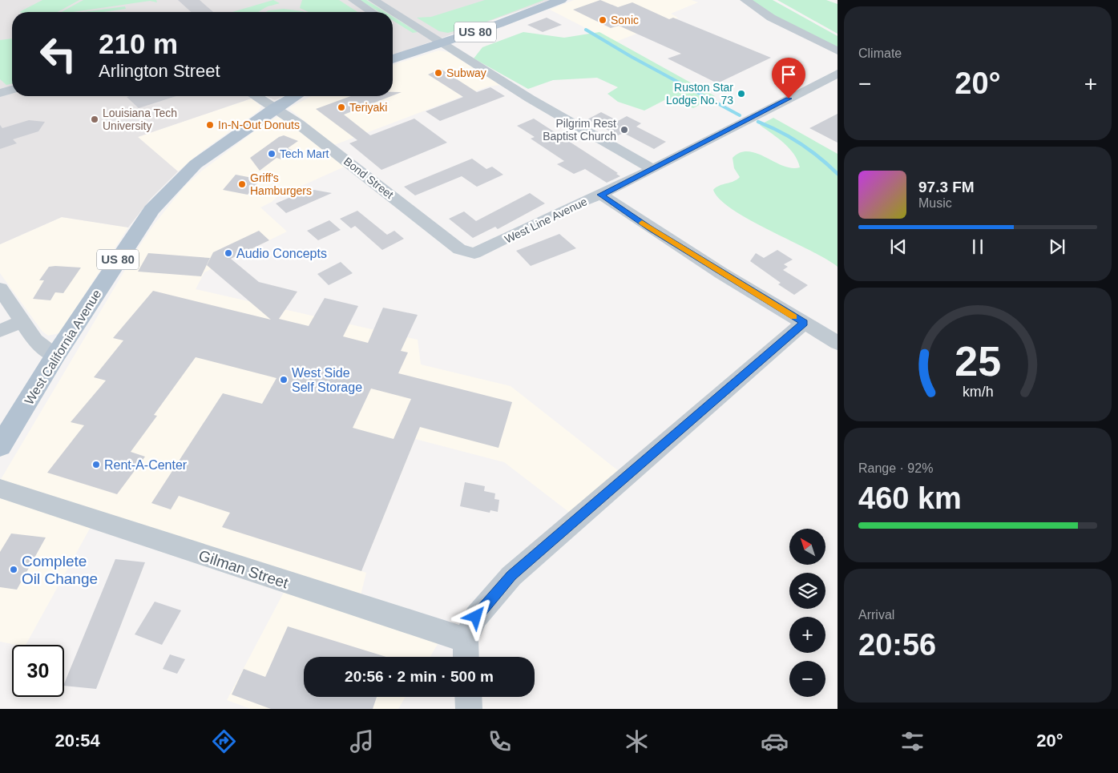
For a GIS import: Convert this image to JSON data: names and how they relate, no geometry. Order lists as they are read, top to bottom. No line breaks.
{"streets":{"main road":["US 80","West California Avenue"],"street":["Bond Street","West Line Avenue","Gilman Street"]},"crossings":[["Bond Street","West Line Avenue"],["Bond Street","West California Avenue"]],"places":["Sonic","Subway","Ruston Star Lodge No. 73","Teriyaki","Louisiana Tech University","In-N-Out Donuts","Pilgrim Rest Baptist Church","Tech Mart","Griff's Hamburgers","Audio Concepts","West Side Self Storage","Rent-A-Center","Complete Oil Change"],"north":"top left","page":{"tile":["Climate",["Range · 92%","460 km"],["Arrival","20:56"]],"turn":["210 m","Arlington Street"],"heat":["−","20°","+"],"song":["97.3 FM","Music"],"map_buttons":["+","−"],"limit":"30","trip":"20:56 · 2 min · 500 m","tabs":["20:54","20°"],"gauge":["25","km/h"]}}
